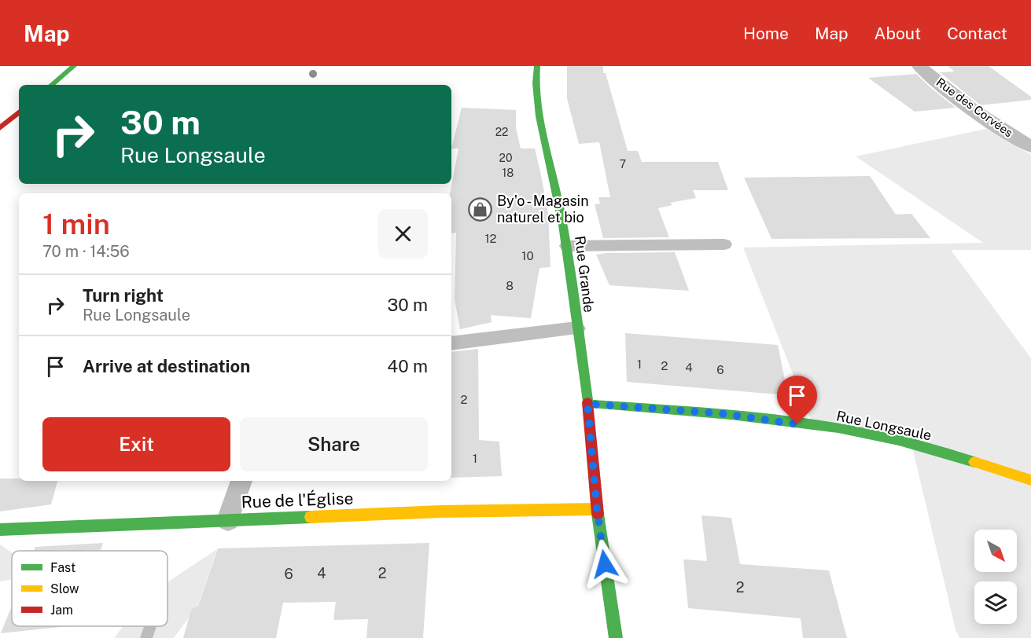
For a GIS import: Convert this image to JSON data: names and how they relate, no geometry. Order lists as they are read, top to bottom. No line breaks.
{"streets":{"street":["Rue des Corvées","Rue Grande","Rue Longsaule","Rue de l'Église"]},"crossings":[["Rue Grande","Rue Longsaule"],["Rue Grande","Rue de l'Église"]],"places":{"shop":["By'o - Magasin naturel et bio"]},"house_numbers":["22","20","7","18","12","10","8","1","2","4","6","2","1","4","2","6","2"],"legend":["Fast","Slow","Jam"],"north":"bottom right","page":{"header":"Map","nav":["Home","Map","About","Contact"],"turn":["30 m","Rue Longsaule"],"heading":["1 min","70 m · 14:56"],"list":[{"name":"Turn right","note":"Rue Longsaule","value":"30 m"},{"name":"Arrive at destination","value":"40 m"}],"buttons":["Exit","Share"]}}
